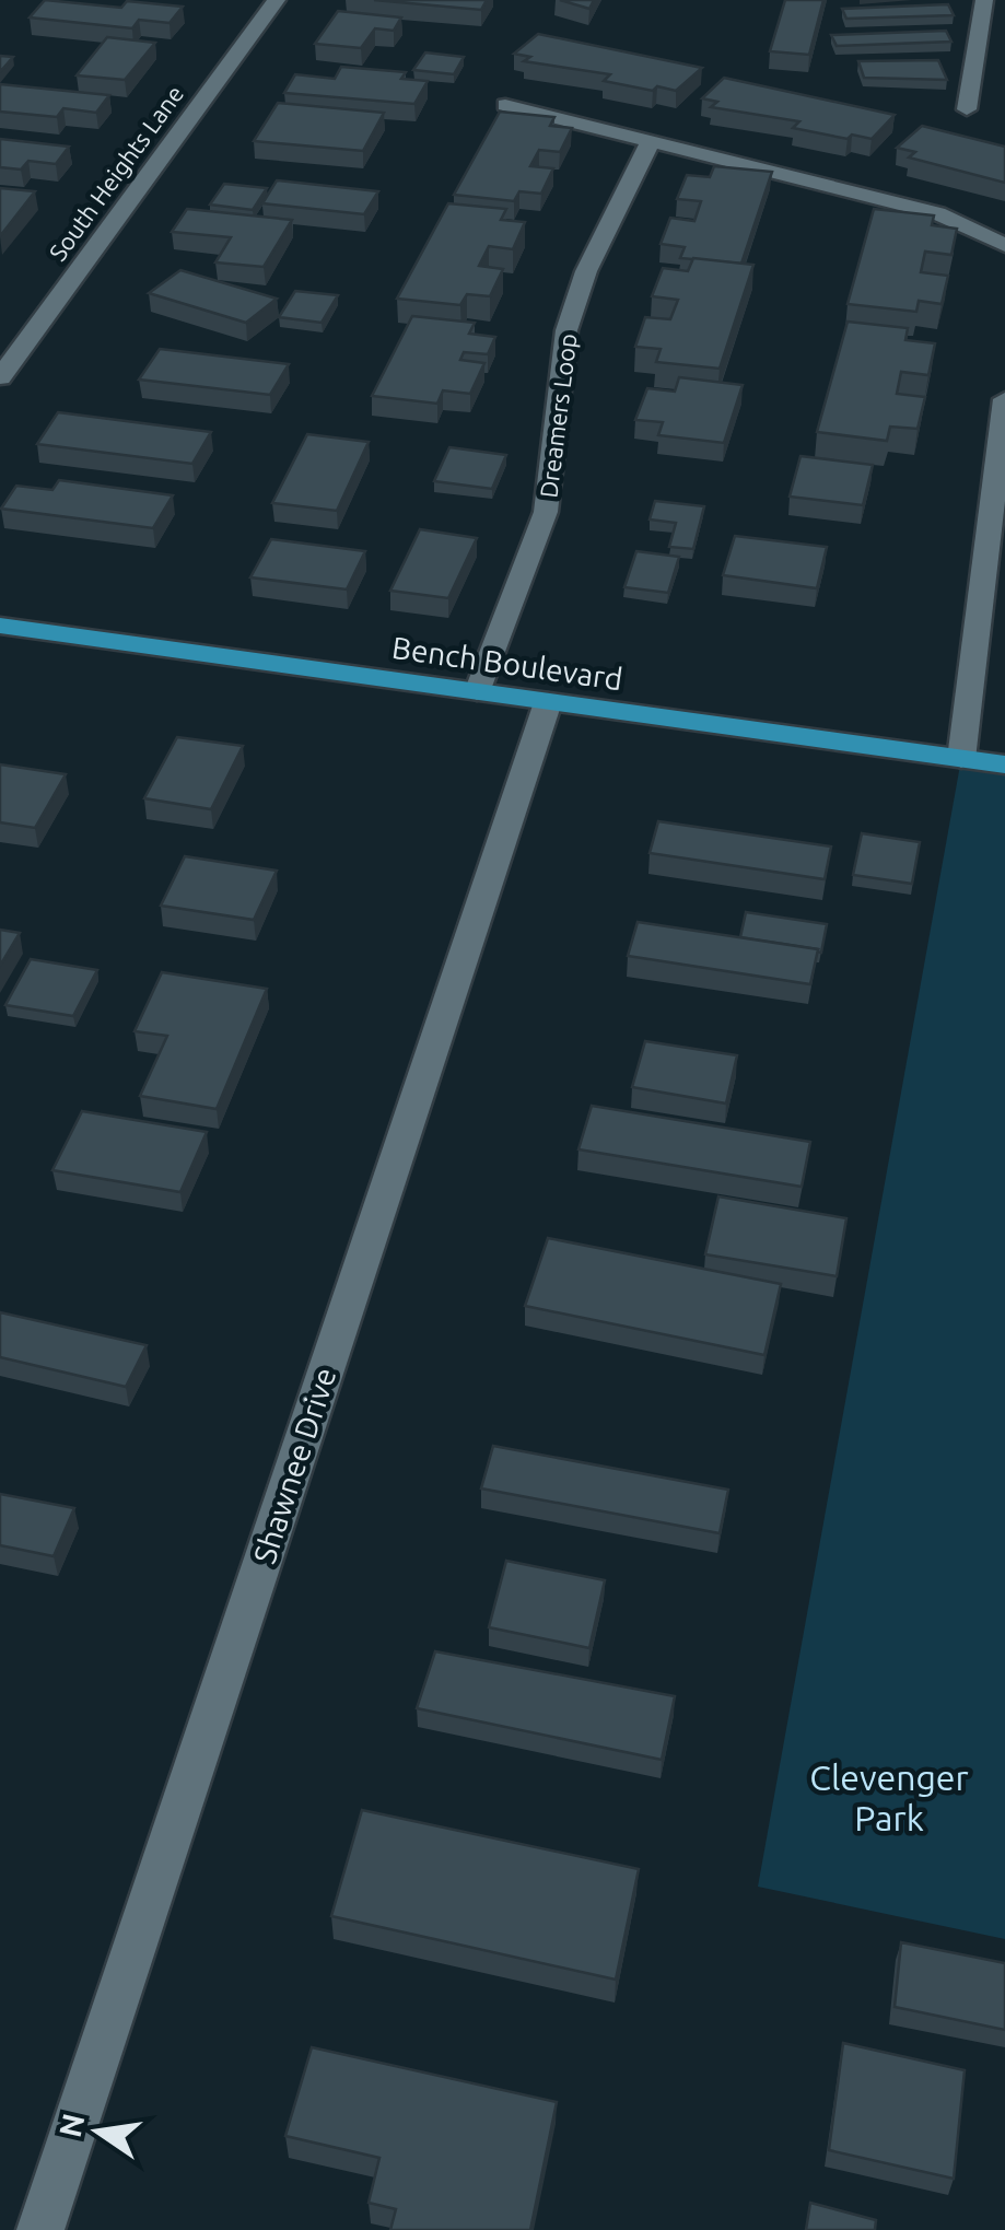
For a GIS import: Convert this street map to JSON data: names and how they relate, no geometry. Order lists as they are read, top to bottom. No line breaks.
{"streets":{"main road":["Bench Boulevard"],"street":["South Heights Lane","Dreamers Loop","Shawnee Drive"]},"crossings":[["Dreamers Loop","Bench Boulevard"],["Bench Boulevard","Shawnee Drive"]],"parks":["Clevenger Park"],"north":"left"}
